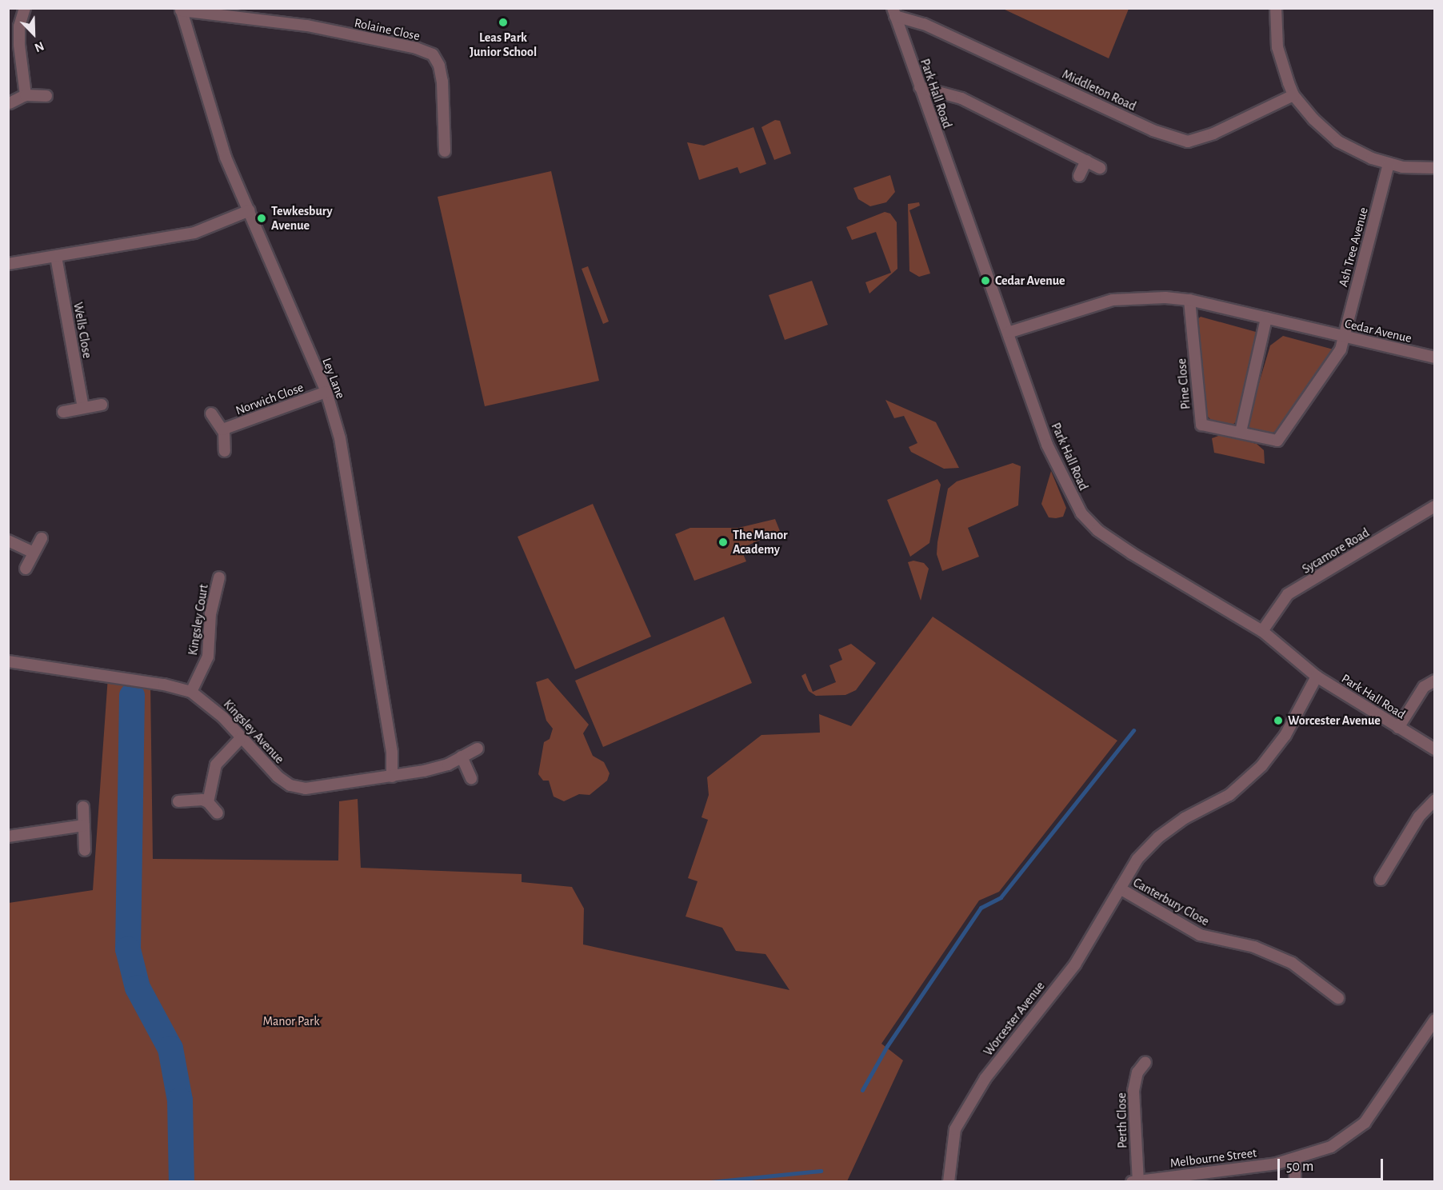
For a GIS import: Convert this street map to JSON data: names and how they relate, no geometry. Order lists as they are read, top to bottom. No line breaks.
{"streets":{"street":["Rolaine Close","Middleton Road","Park Hall Road","Ash Tree Avenue","Wells Close","Cedar Avenue","Ley Lane","Pine Close","Norwich Close","Sycamore Road","Kingsley Court","Kingsley Avenue","Canterbury Close","Worcester Avenue","Perth Close","Melbourne Street"]},"crossings":[["Rolaine Close","Ley Lane"],["Middleton Road","Park Hall Road"],["Park Hall Road","Cedar Avenue"],["Park Hall Road","Sycamore Road"],["Park Hall Road","Worcester Avenue"],["Ash Tree Avenue","Cedar Avenue"],["Ash Tree Avenue","Pine Close"],["Cedar Avenue","Pine Close"],["Ley Lane","Norwich Close"],["Ley Lane","Kingsley Avenue"],["Kingsley Court","Kingsley Avenue"],["Canterbury Close","Worcester Avenue"],["Perth Close","Melbourne Street"]],"parks":["Manor Park"],"places":["Leas Park Junior School","Tewkesbury Avenue","Cedar Avenue","The Manor Academy","Worcester Avenue"],"scale_bar":"50 m","north":"bottom right"}
